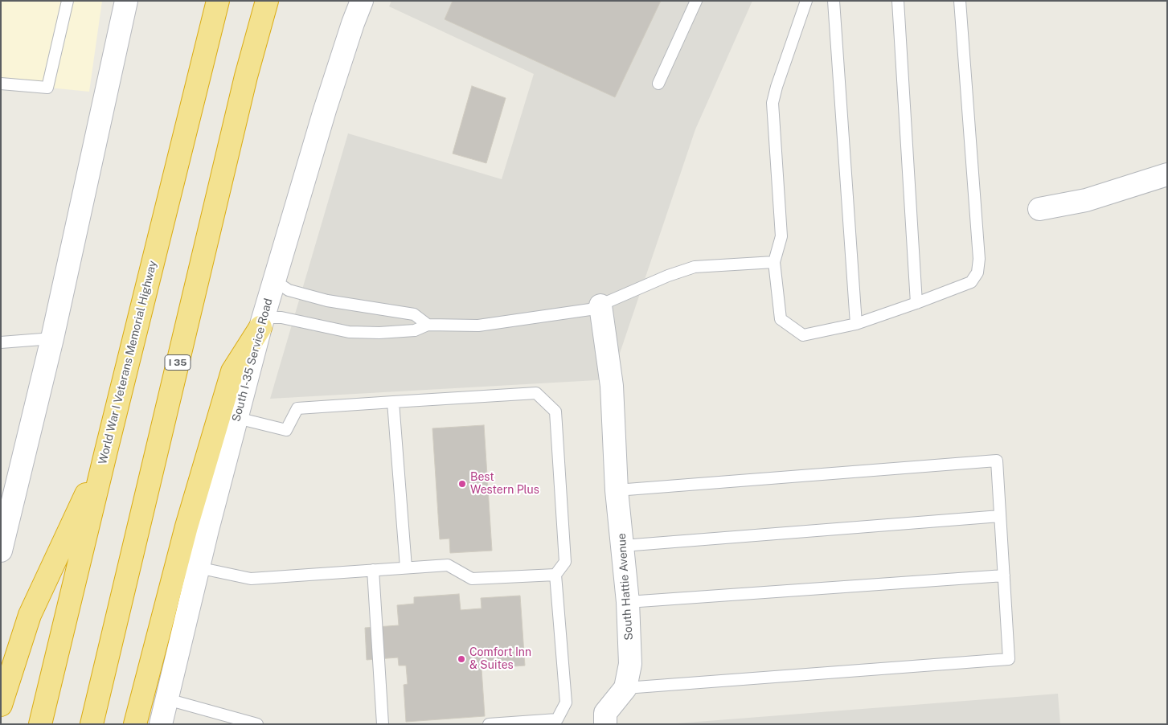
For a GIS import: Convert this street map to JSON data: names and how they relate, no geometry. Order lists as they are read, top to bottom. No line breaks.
{"streets":{"highway":["World War I Veterans Memorial Highway","I 35"],"main road":["South I-35 Service Road","South Hattie Avenue"]},"places":["Best Western Plus","Comfort Inn & Suites"]}
